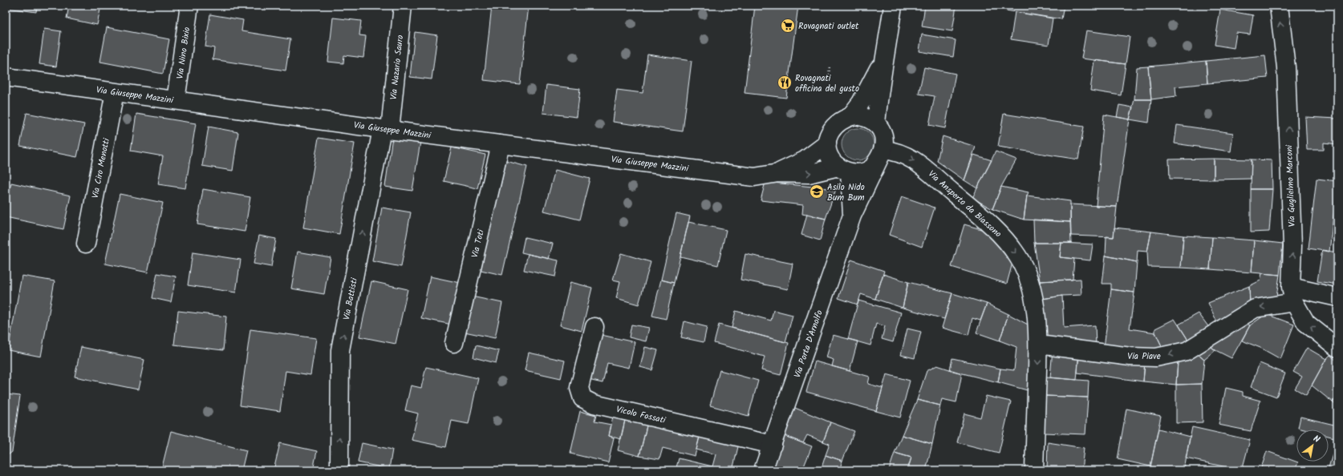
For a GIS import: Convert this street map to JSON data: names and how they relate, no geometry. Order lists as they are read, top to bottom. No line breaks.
{"streets":{"street":["Via Nino Bixio","Via Nazario Sauro","Via Giuseppe Mazzini","Via Ciro Menotti","Via Guglielmo Marconi","Via Ansperto da Biassono","Via Toti","Via Battisti","Via Porta D'Arnolfo","Via Piave","Vicolo Fossati"]},"crossings":[["Via Nino Bixio","Via Giuseppe Mazzini"],["Via Nazario Sauro","Via Giuseppe Mazzini"],["Via Nazario Sauro","Via Battisti"],["Via Giuseppe Mazzini","Via Ciro Menotti"],["Via Giuseppe Mazzini","Via Ansperto da Biassono"],["Via Giuseppe Mazzini","Via Toti"],["Via Giuseppe Mazzini","Via Battisti"],["Via Giuseppe Mazzini","Via Porta D'Arnolfo"],["Via Guglielmo Marconi","Via Piave"],["Via Ansperto da Biassono","Via Porta D'Arnolfo"],["Via Ansperto da Biassono","Via Piave"],["Via Porta D'Arnolfo","Vicolo Fossati"]],"one_way":["Via Guglielmo Marconi","Via Ansperto da Biassono","Via Battisti","Via Piave"],"places":{"supermarket":["Rovagnati outlet"],"restaurant":["Rovagnati officina del gusto"],"school or university":["Asilo Nido Bum Bum"]},"north":"top right"}
